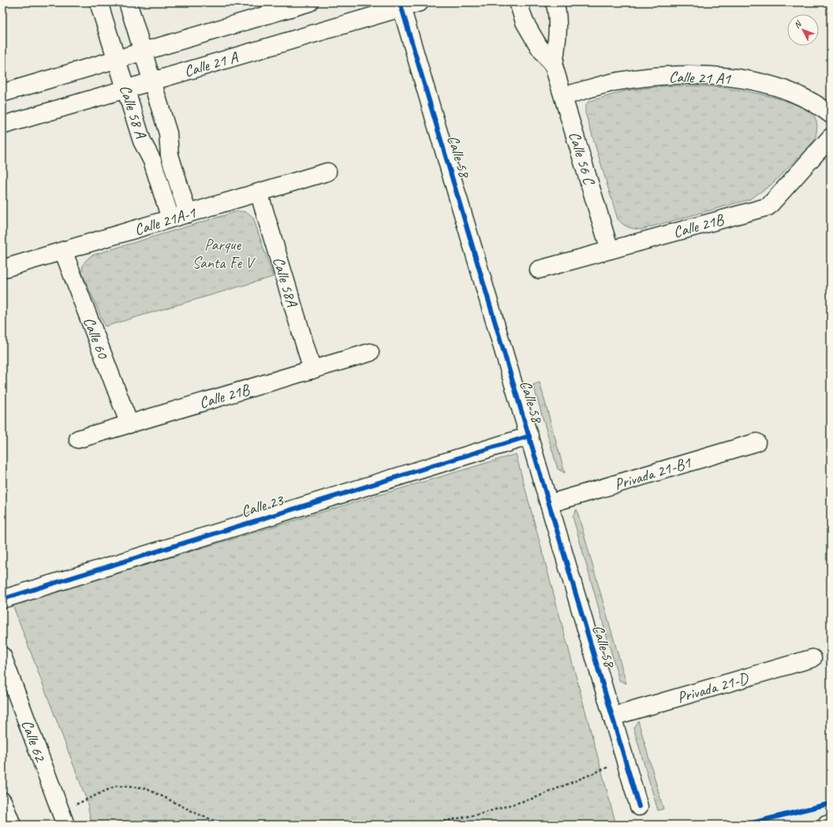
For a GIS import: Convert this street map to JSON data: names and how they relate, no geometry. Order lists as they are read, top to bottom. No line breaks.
{"streets":{"street":["Calle 21 A","Calle 21 A1","Calle 58 A","Calle 58","Calle 56 C","Calle 21A-1","Calle 21B","Calle 58A","Calle 60","Privada 21-B1","Calle 23","Privada 21-D","Calle 62"]},"crossings":[["Calle 21 A","Calle 58 A"],["Calle 21 A","Calle 58"],["Calle 21 A1","Calle 56 C"],["Calle 58 A","Calle 21A-1"],["Calle 58","Privada 21-B1"],["Calle 58","Calle 23"],["Calle 58","Privada 21-D"],["Calle 56 C","Calle 21B"],["Calle 21A-1","Calle 58A"],["Calle 21A-1","Calle 60"],["Calle 21B","Calle 58A"],["Calle 21B","Calle 60"]],"parks":["Parque Santa Fe V"],"north":"top left"}
